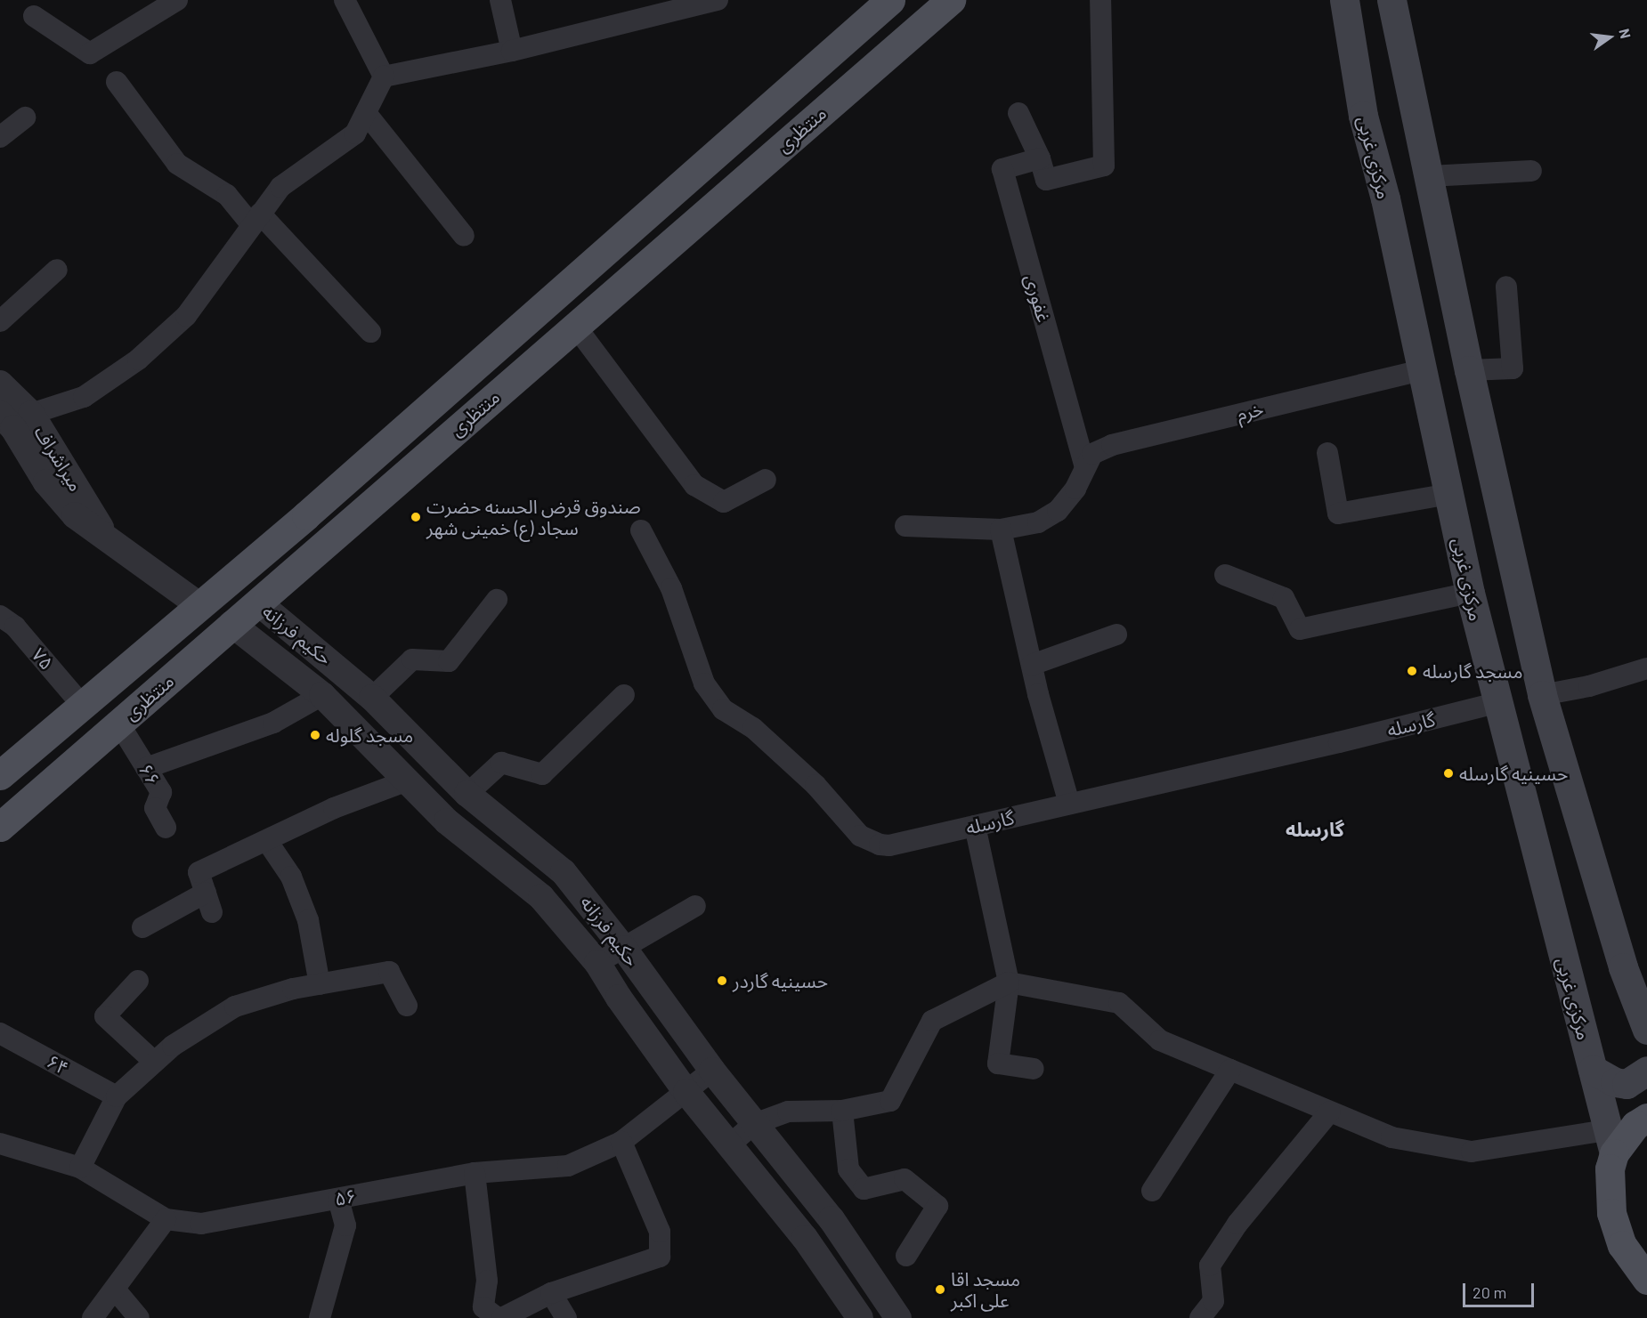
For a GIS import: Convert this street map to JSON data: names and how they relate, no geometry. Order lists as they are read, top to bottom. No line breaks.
{"streets":{"main road":["منتظری","مرکزی غربی"],"street":["غفوری","خرم","میراشراف","حکیم فرزانه","۷۵","گارسله","۶۶","۶۴","۵۶"]},"crossings":[["منتظری","میراشراف"],["منتظری","حکیم فرزانه"],["منتظری","۷۵"],["منتظری","۶۶"],["مرکزی غربی","خرم"],["مرکزی غربی","گارسله"],["غفوری","خرم"],["حکیم فرزانه","۵۶"]],"districts":["گارسله"],"places":["صندوق قرض الحسنه حضرت سجاد (ع) خمینی شهر","مسجد گارسله","مسجد گلوله","حسینیه گارسله","حسینیه گاردر","مسجد اقا علی اکبر"],"scale_bar":"20 m","north":"right"}
